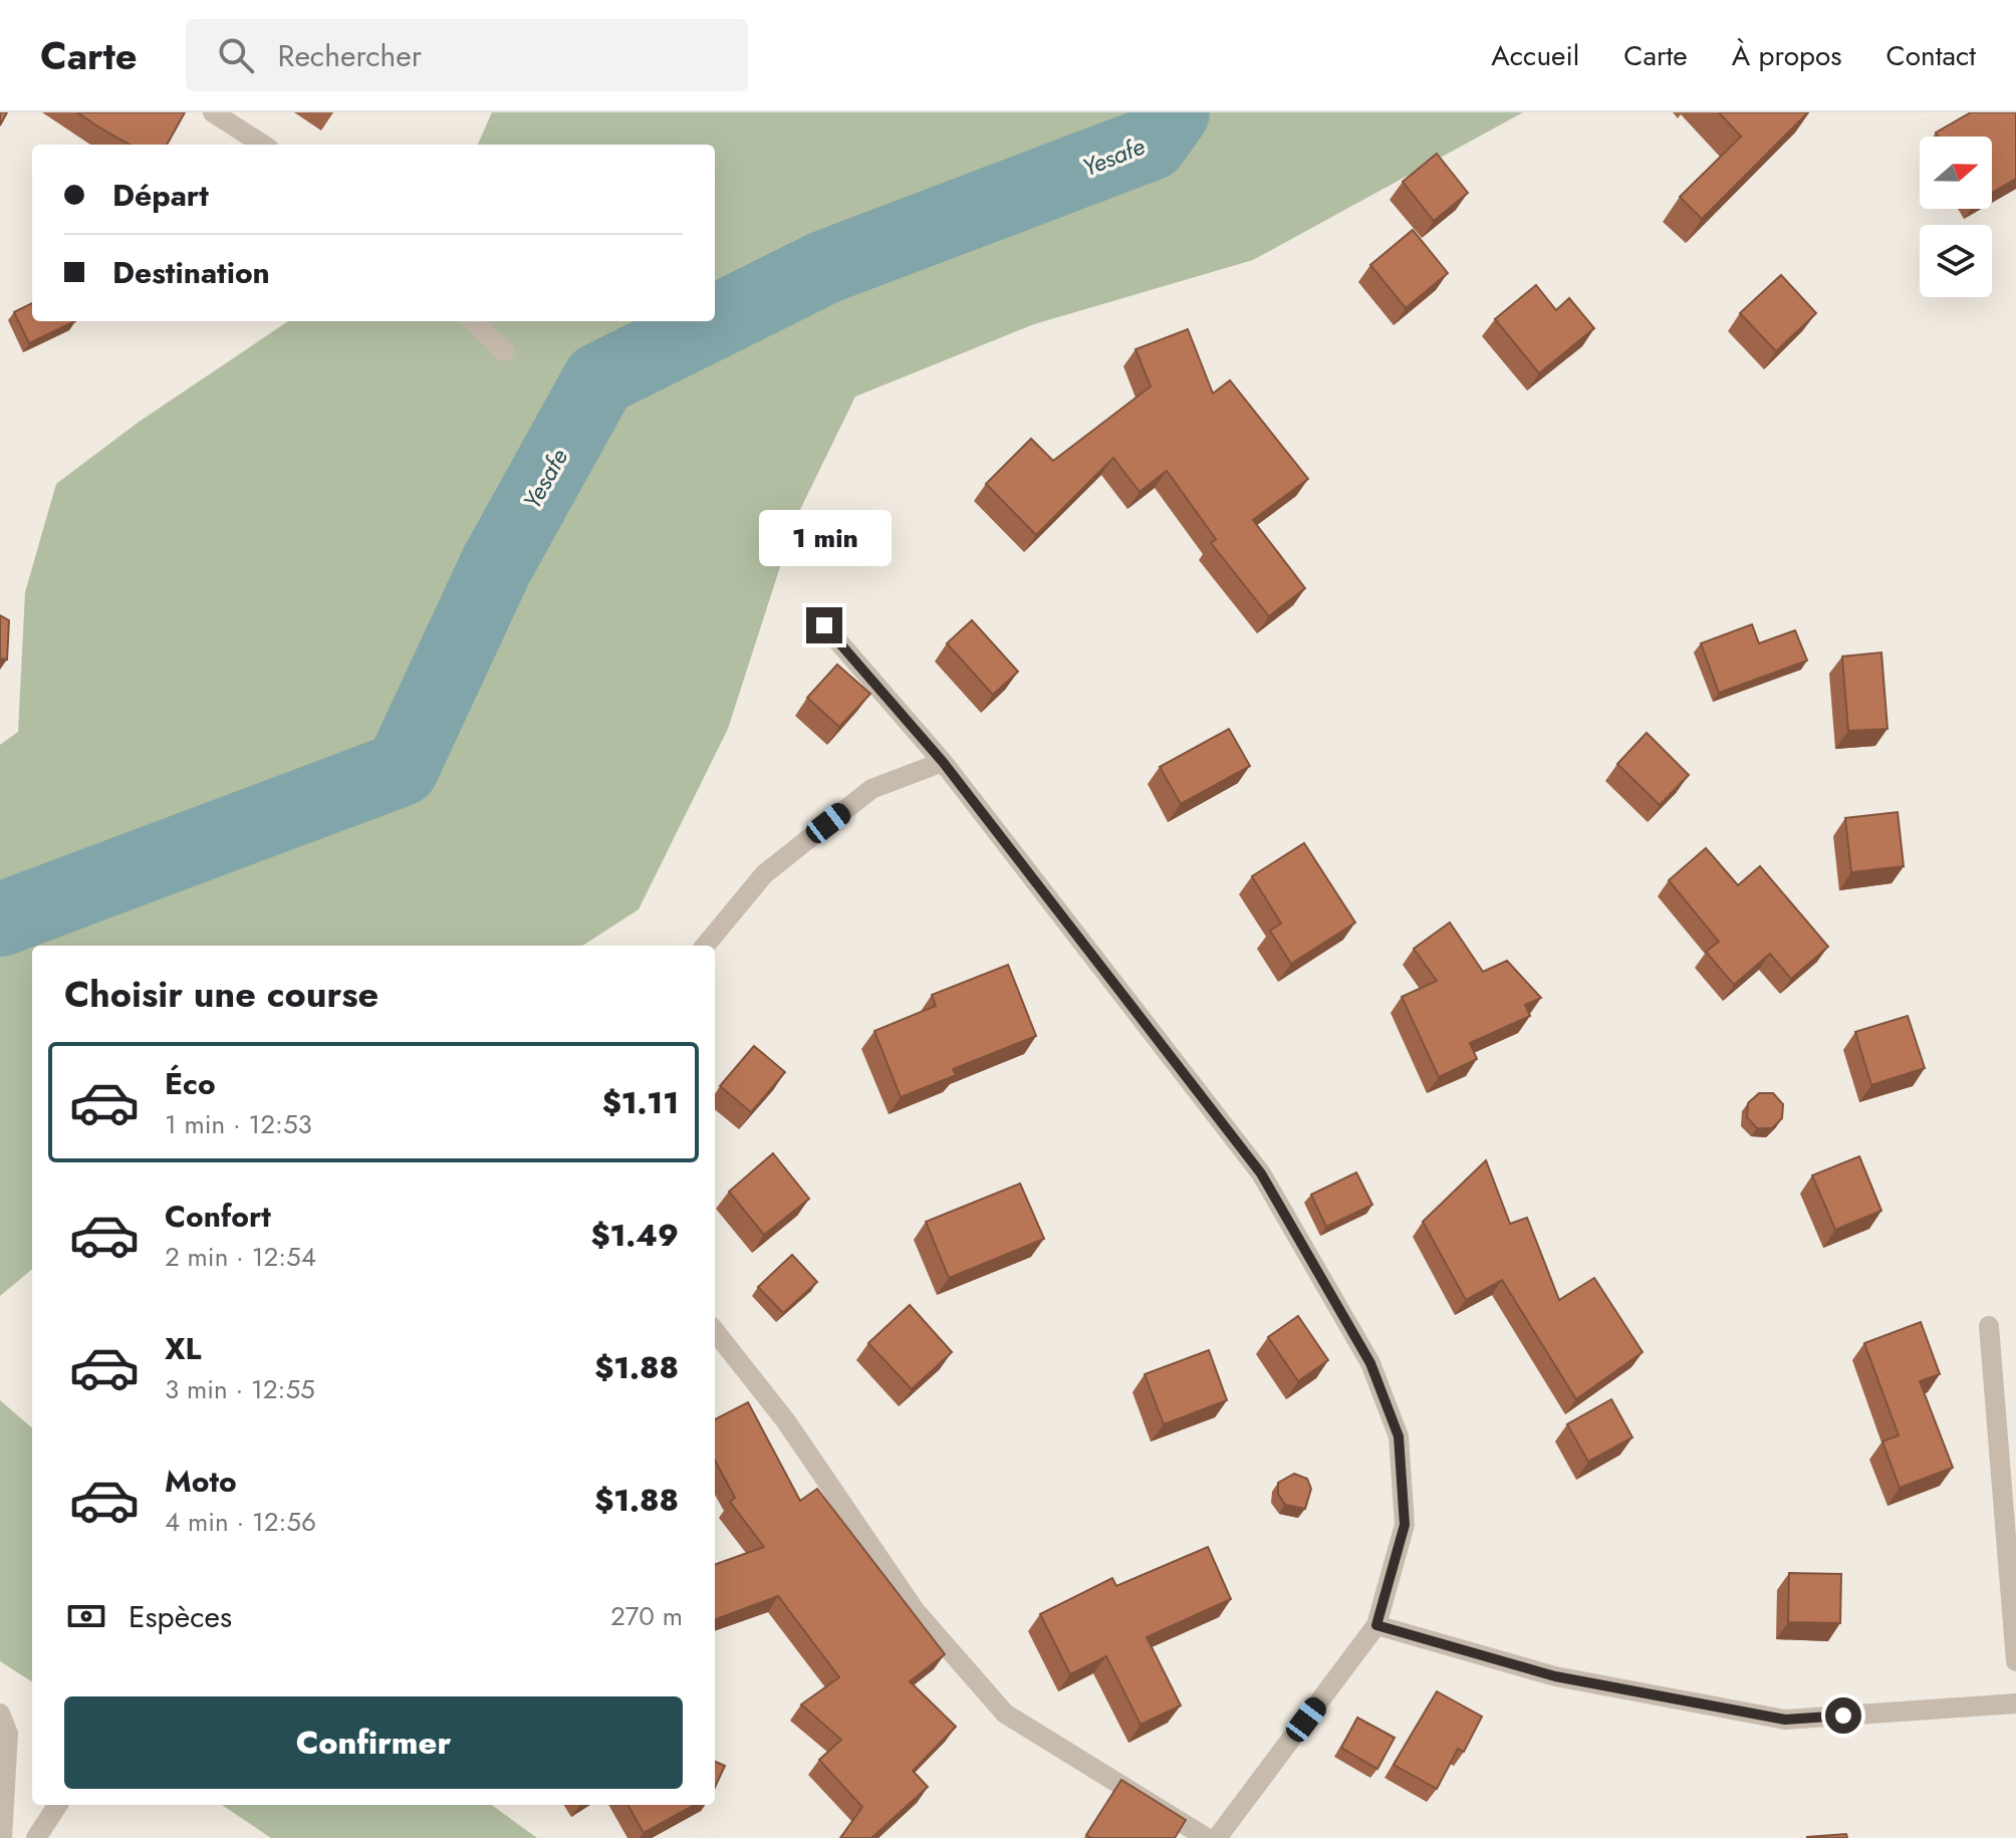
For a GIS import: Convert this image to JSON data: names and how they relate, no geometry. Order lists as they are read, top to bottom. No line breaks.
{"water":["Yesafe"],"north":"right","page":{"header":"Carte","search":"Rechercher","nav":["Accueil","Carte","À propos","Contact"],"banner":["Départ","Destination"],"bubble":"1 min","heading":"Choisir une course","list":[{"name":"Éco","note":"1 min · 12:53","value":"$1.11"},{"name":"Confort","note":"2 min · 12:54","value":"$1.49"},{"name":"XL","note":"3 min · 12:55","value":"$1.88"},{"name":"Moto","note":"4 min · 12:56","value":"$1.88"}],"pay":["Espèces","270 m"],"buttons":"Confirmer"}}
